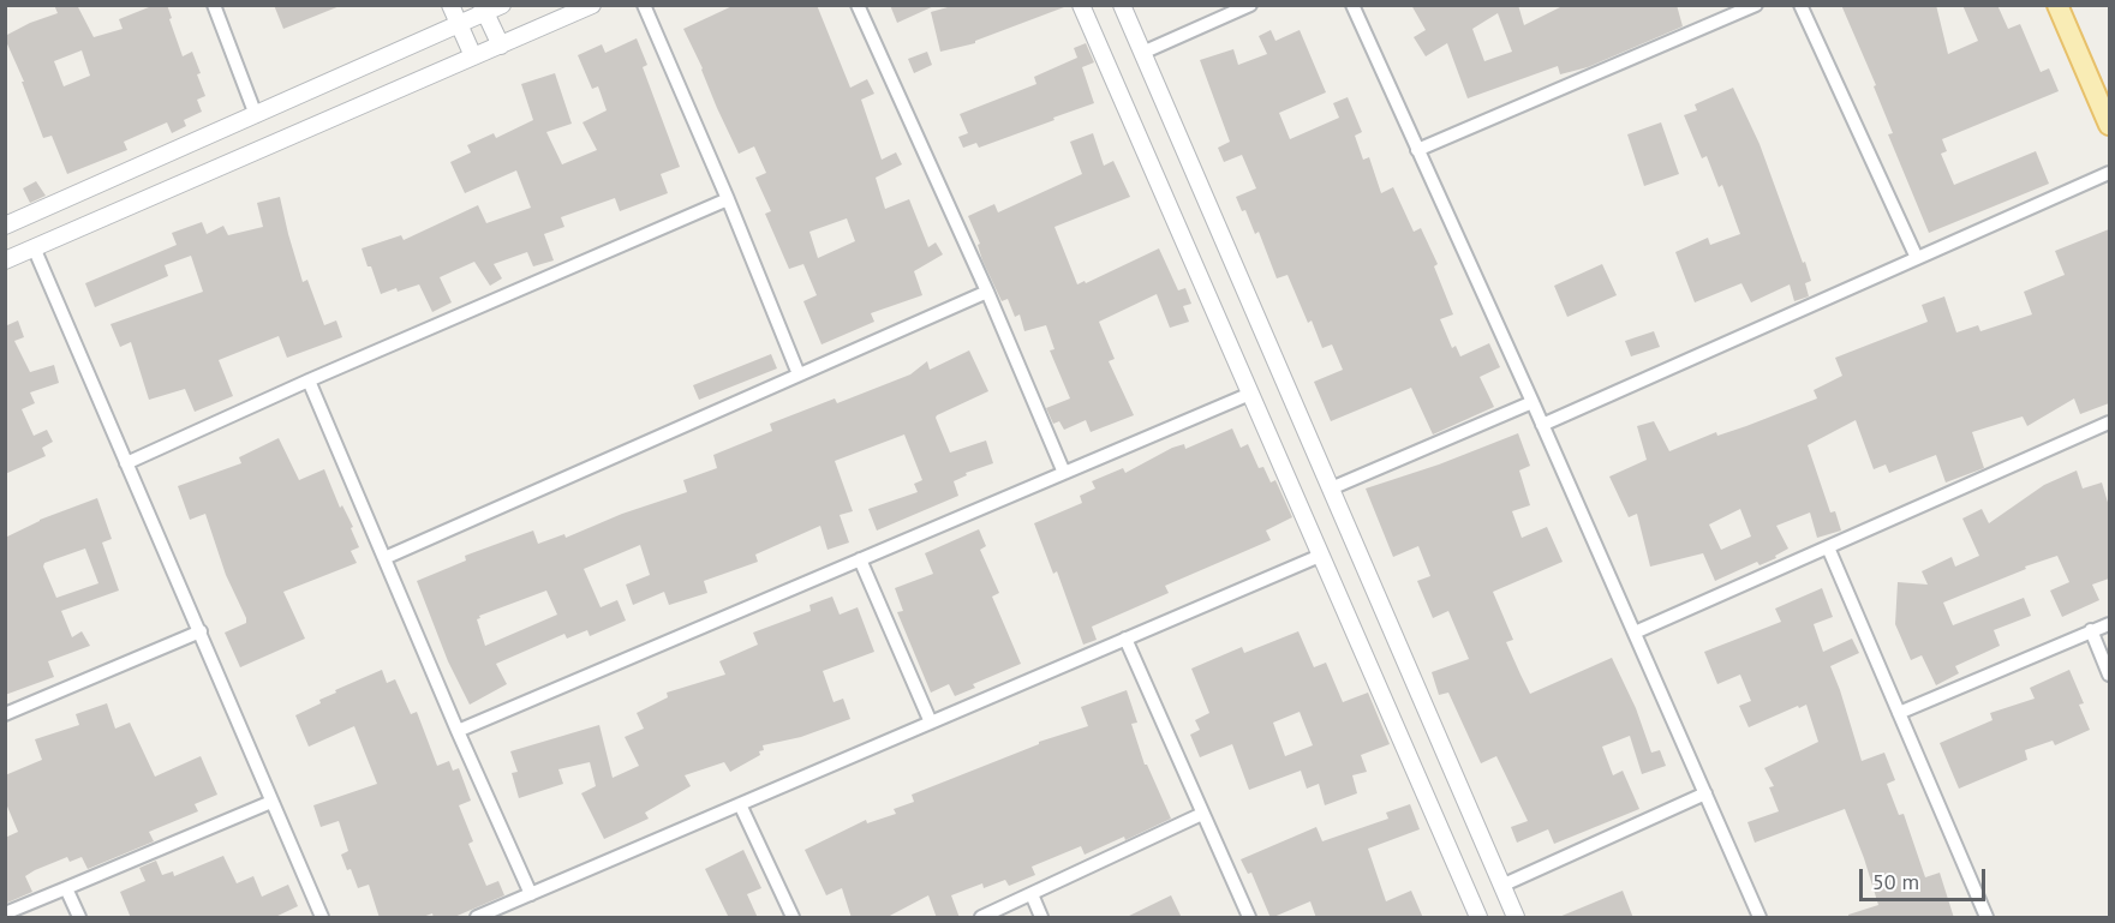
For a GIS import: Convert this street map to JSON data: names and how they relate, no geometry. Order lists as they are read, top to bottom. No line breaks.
{"scale_bar":"50 m"}
